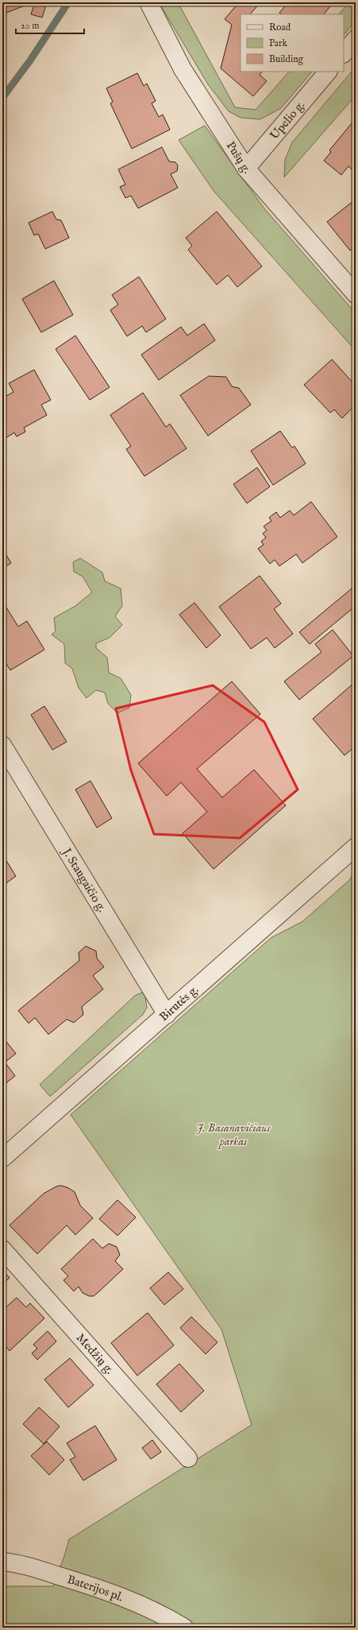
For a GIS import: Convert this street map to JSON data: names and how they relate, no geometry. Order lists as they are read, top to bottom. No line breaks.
{"streets":{"street":["Upelio g.","Pušų g.","J. Staugaičio g.","Birutės g.","Medžių g.","Baterijos pl."]},"crossings":[["Upelio g.","Pušų g."],["J. Staugaičio g.","Birutės g."]],"parks":["J. Basanavičiaus parkas"],"legend":["Road","Park","Building"],"scale_bar":"20 m"}
